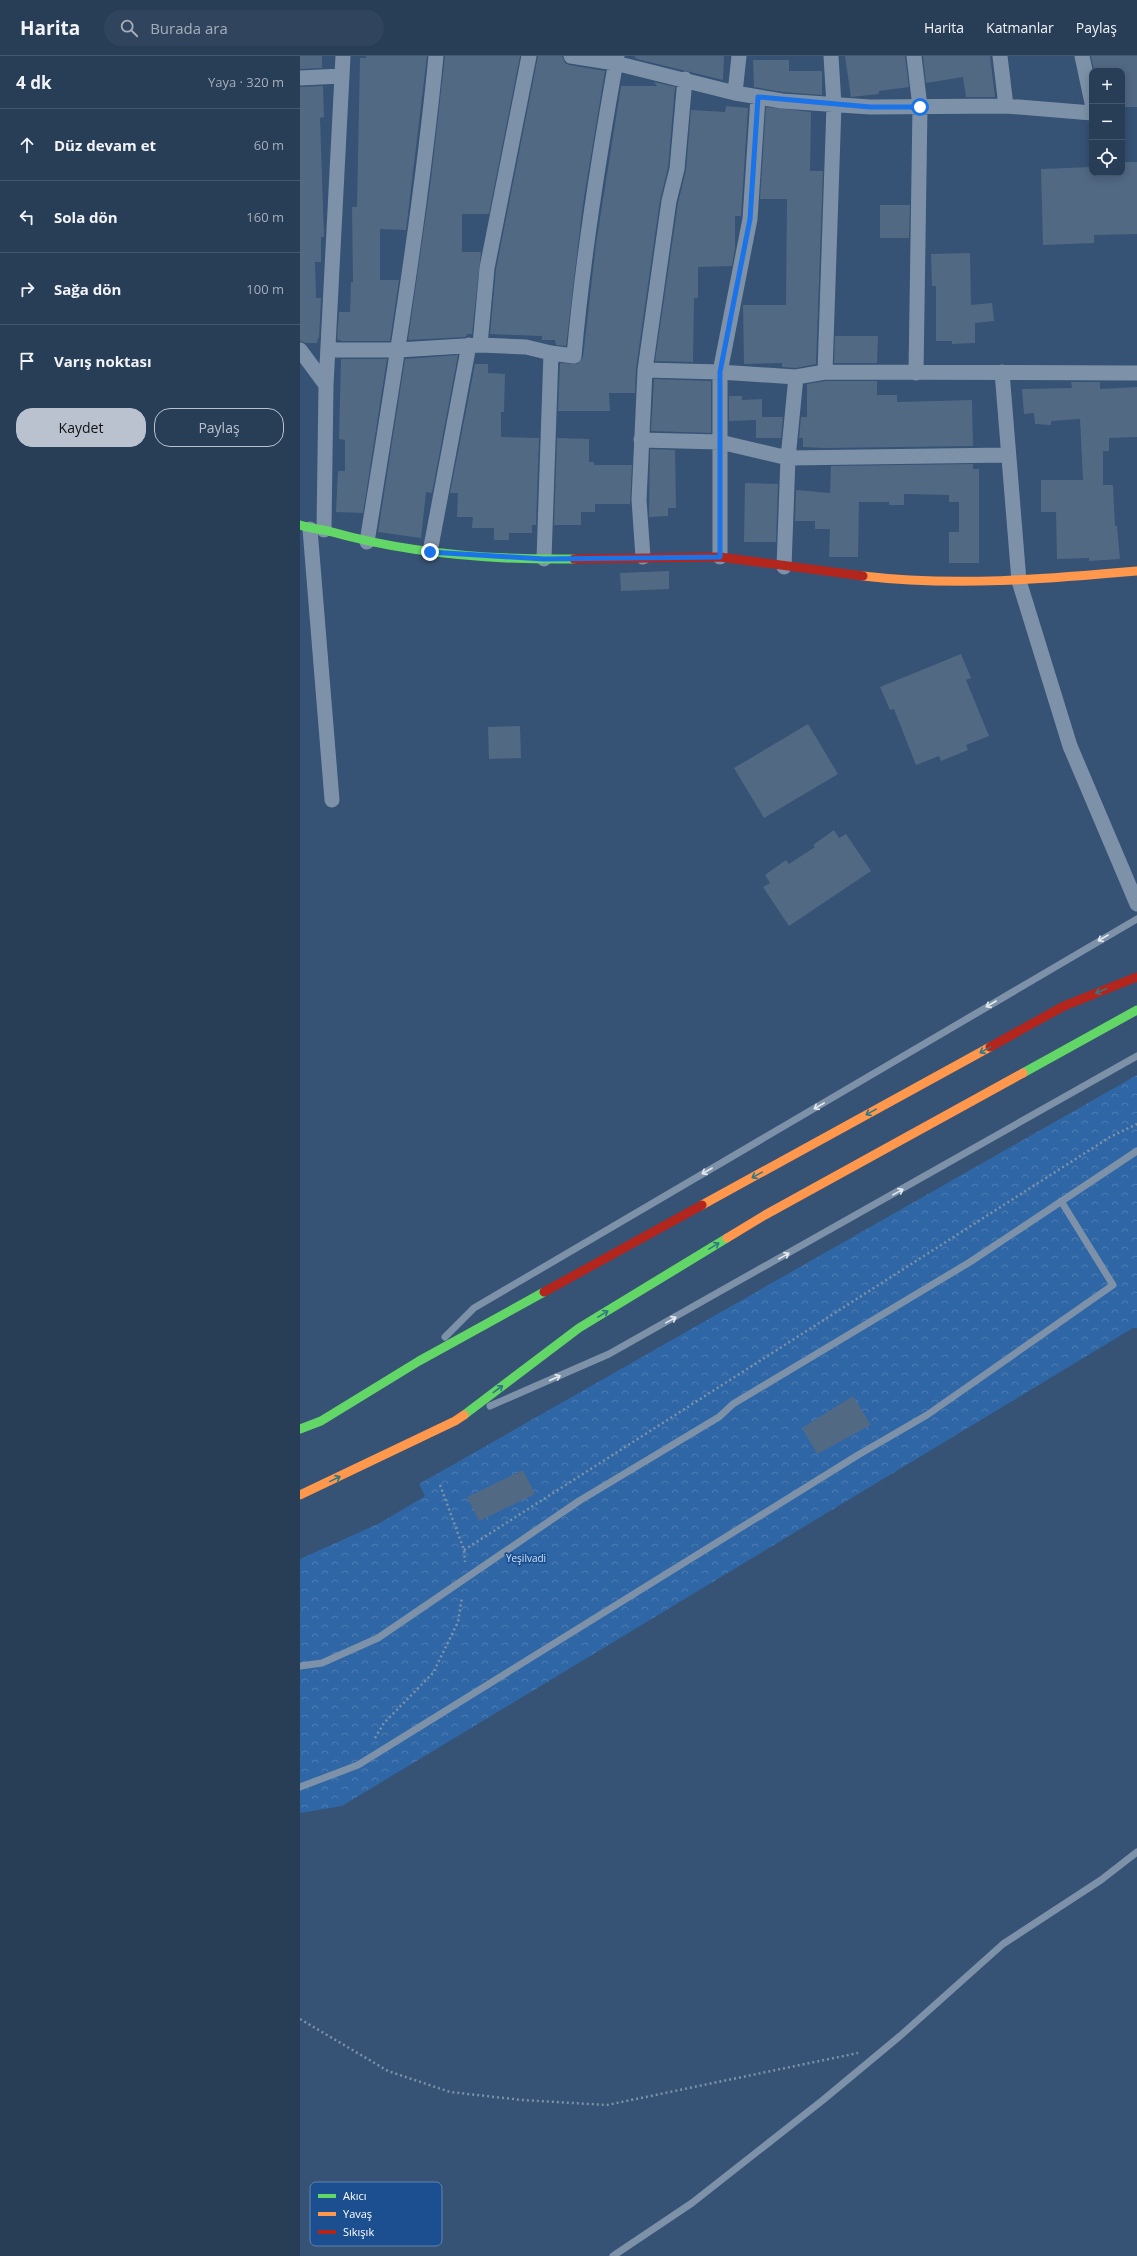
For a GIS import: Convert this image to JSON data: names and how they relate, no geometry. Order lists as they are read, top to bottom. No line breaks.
{"parks":["Yeşilvadi"],"legend":["Akıcı","Yavaş","Sıkışık"],"page":{"header":"Harita","search":"Burada ara","nav":["Harita","Katmanlar","Paylaş"],"heading":["4 dk","Yaya · 320 m"],"map_buttons":["+","−"],"list":[["Düz devam et","60 m"],["Sola dön","160 m"],["Sağa dön","100 m"],"Varış noktası"],"buttons":["Kaydet","Paylaş"]}}
